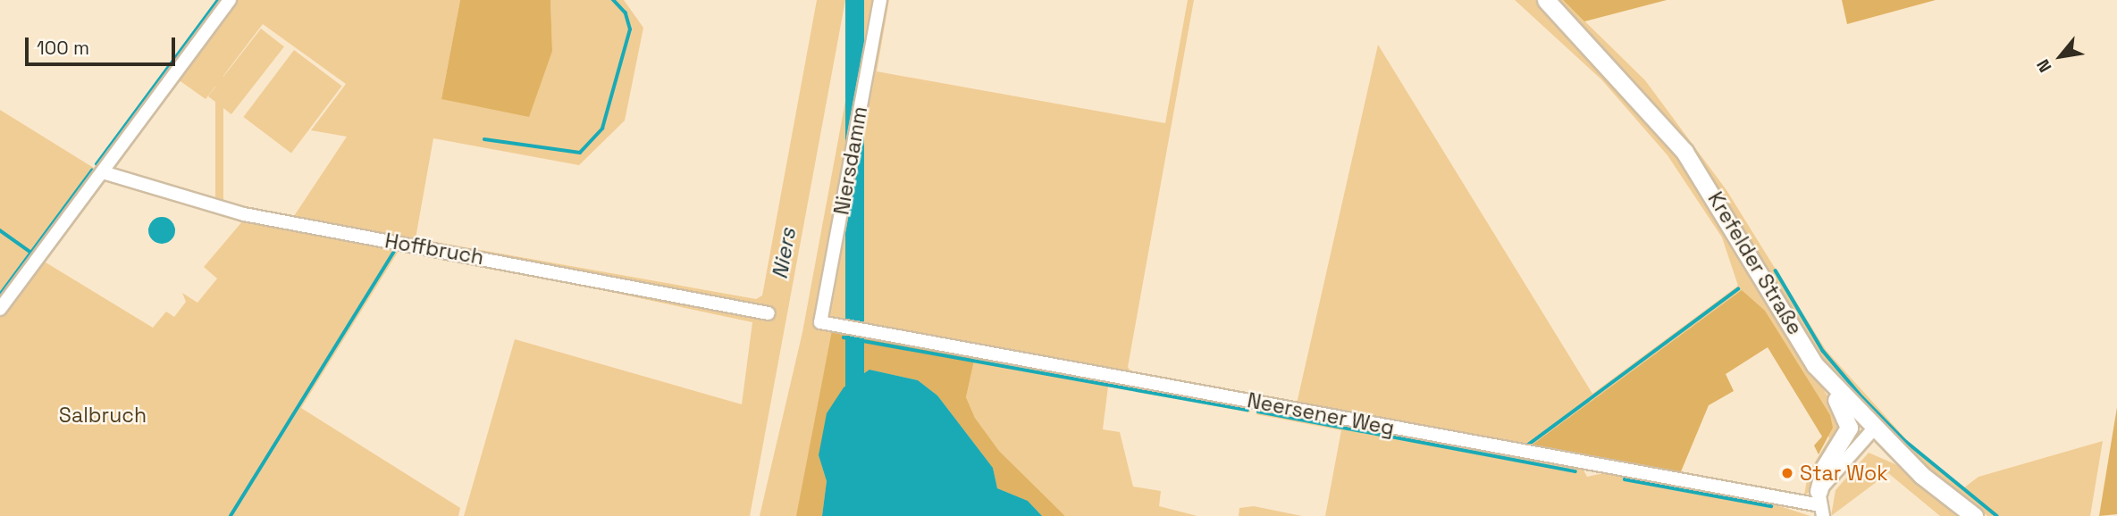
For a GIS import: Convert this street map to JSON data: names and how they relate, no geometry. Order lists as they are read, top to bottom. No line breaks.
{"streets":{"main road":["Krefelder Straße"],"street":["Niersdamm","Hoffbruch","Neersener Weg"]},"crossings":[["Niersdamm","Neersener Weg"]],"water":["Niers"],"parks":["Salbruch"],"places":["Star Wok"],"scale_bar":"100 m","north":"bottom left"}
